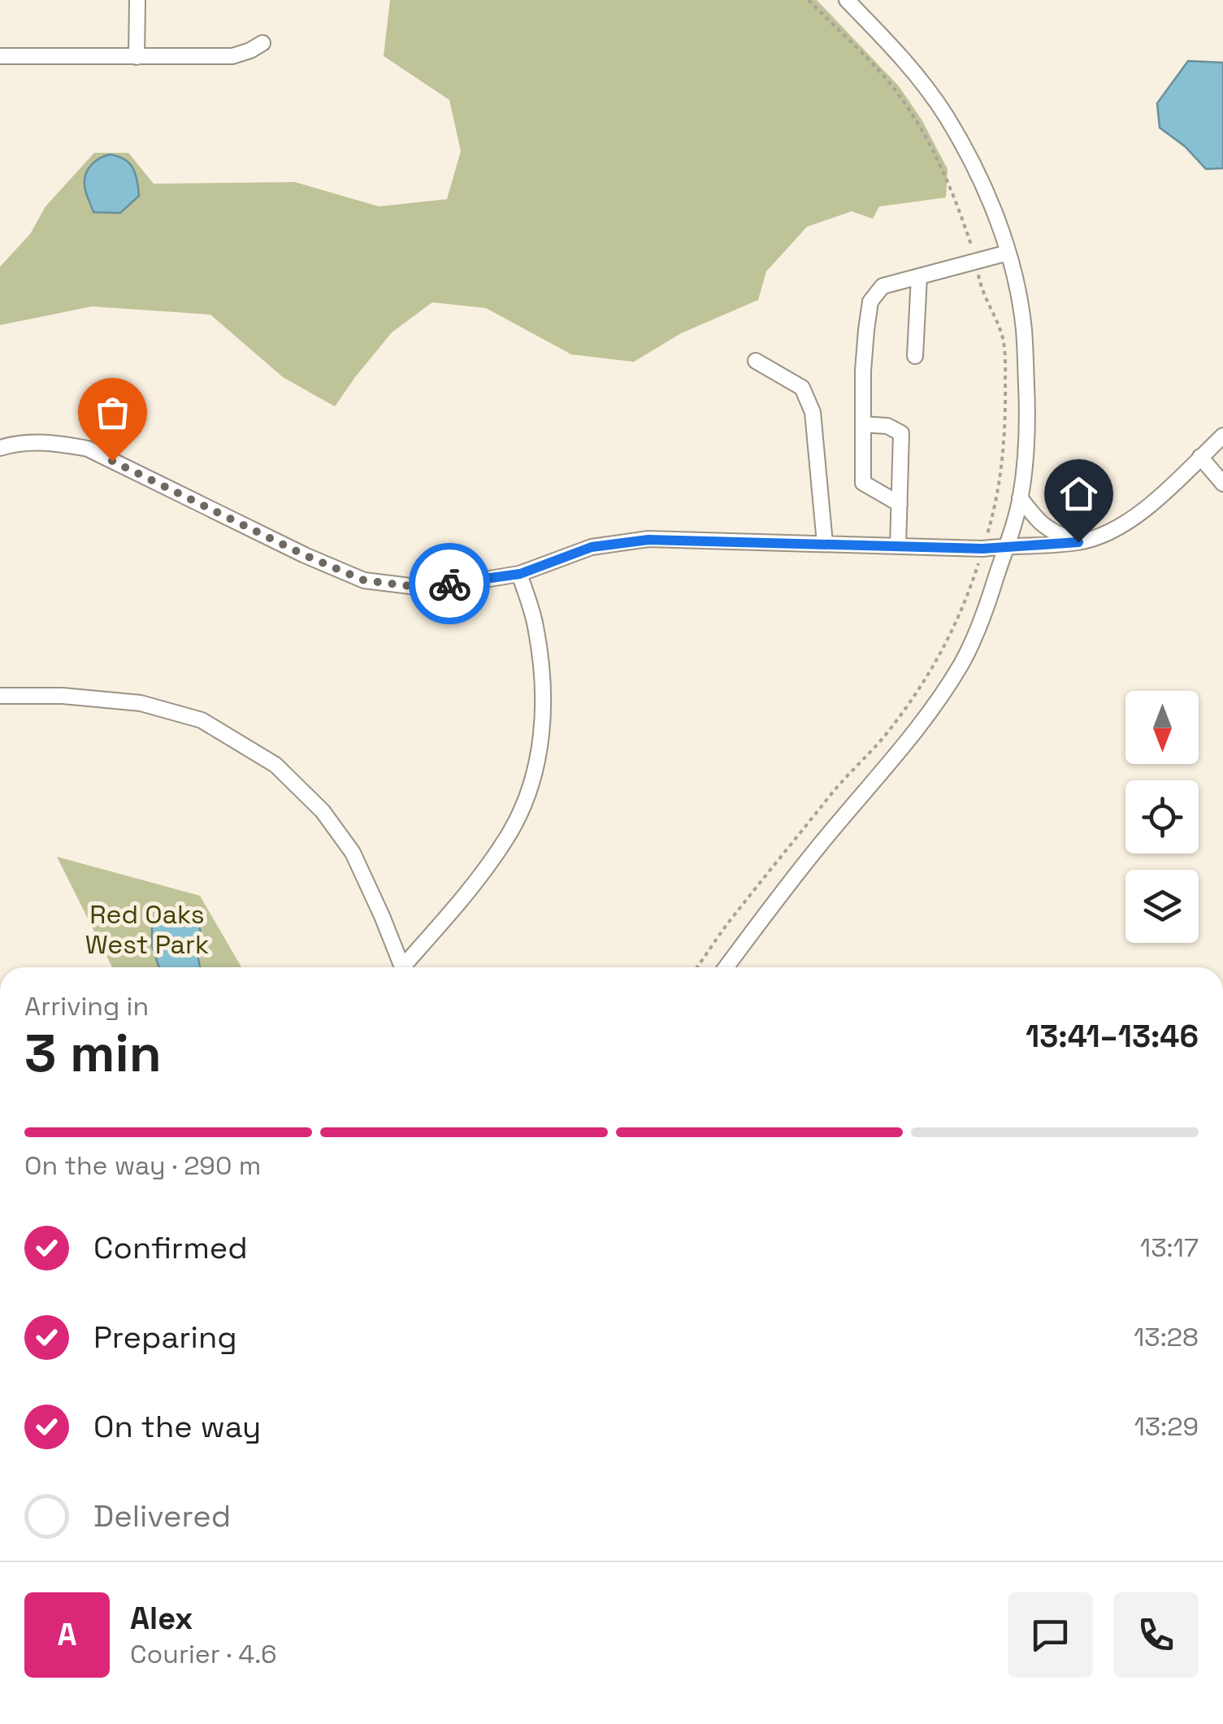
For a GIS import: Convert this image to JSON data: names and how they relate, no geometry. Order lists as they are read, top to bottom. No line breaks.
{"parks":["Red Oaks West Park"],"north":"bottom","page":{"heading":["3 min","Arriving in","13:41–13:46"],"panel":["Alex","Courier · 4.6"],"bar":"On the way · 290 m","list":[["Confirmed","13:17"],["Preparing","13:28"],["On the way","13:29"],"Delivered"],"round":"A"}}
